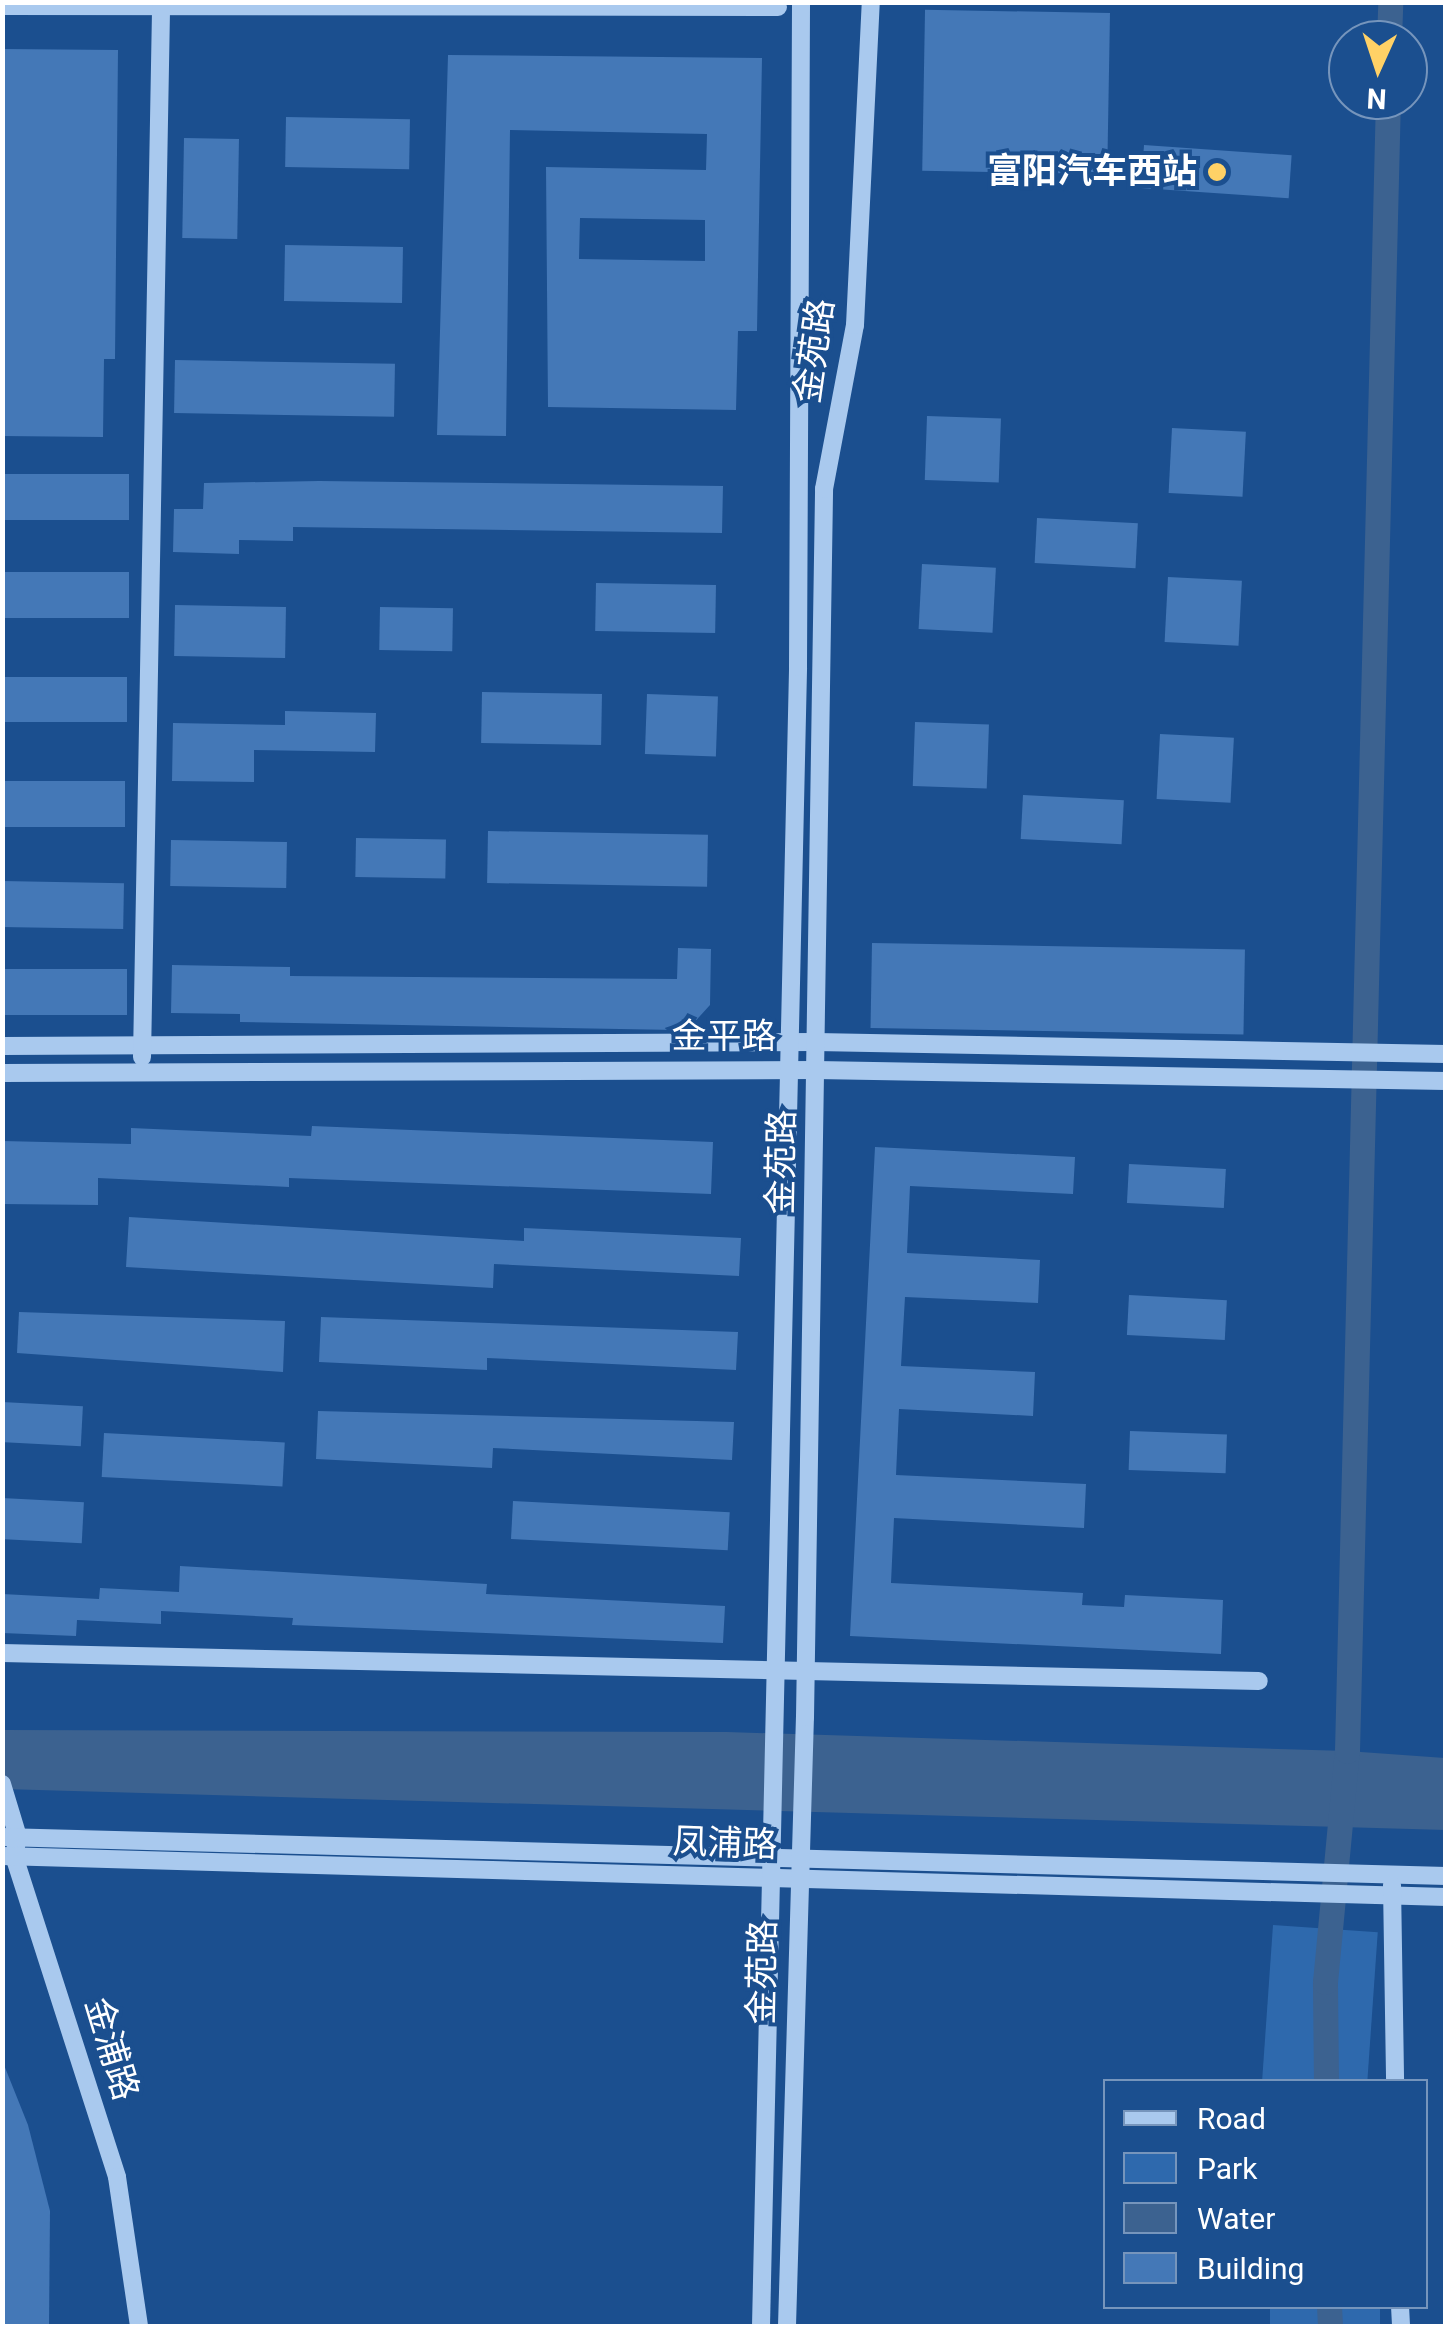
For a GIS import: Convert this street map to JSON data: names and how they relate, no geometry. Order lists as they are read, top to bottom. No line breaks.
{"streets":{"street":["金苑路","金平路","凤浦路","金浦路"]},"crossings":[["金苑路","金平路"],["金苑路","凤浦路"],["凤浦路","金浦路"]],"places":["富阳汽车西站"],"legend":["Road","Park","Water","Building"],"north":"bottom"}
